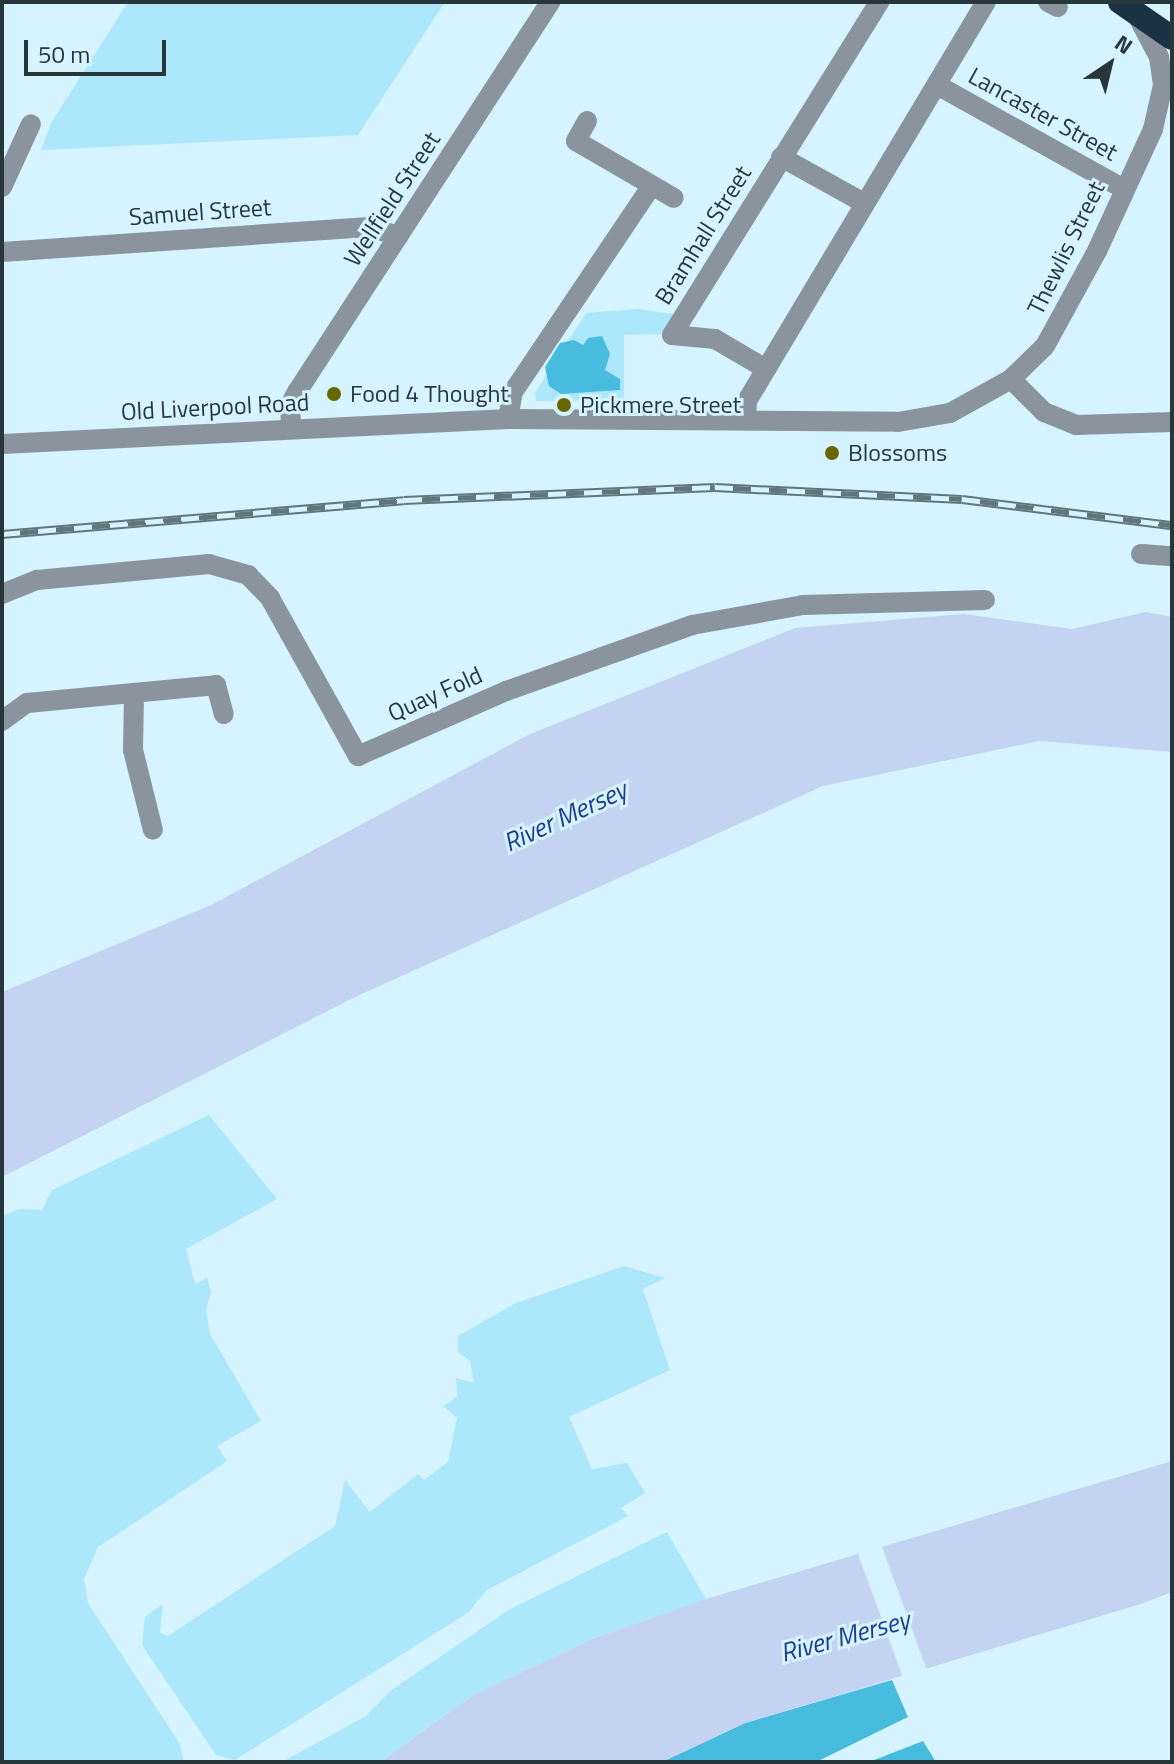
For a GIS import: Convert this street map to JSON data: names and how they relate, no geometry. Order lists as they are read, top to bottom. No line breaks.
{"streets":{"street":["Lancaster Street","Wellfield Street","Samuel Street","Bramhall Street","Thewlis Street","Old Liverpool Road","Quay Fold"]},"crossings":[["Lancaster Street","Thewlis Street"],["Wellfield Street","Samuel Street"],["Wellfield Street","Old Liverpool Road"],["Thewlis Street","Old Liverpool Road"]],"water":["River Mersey"],"places":["Food 4 Thought","Pickmere Street","Blossoms"],"scale_bar":"50 m","north":"top right"}
